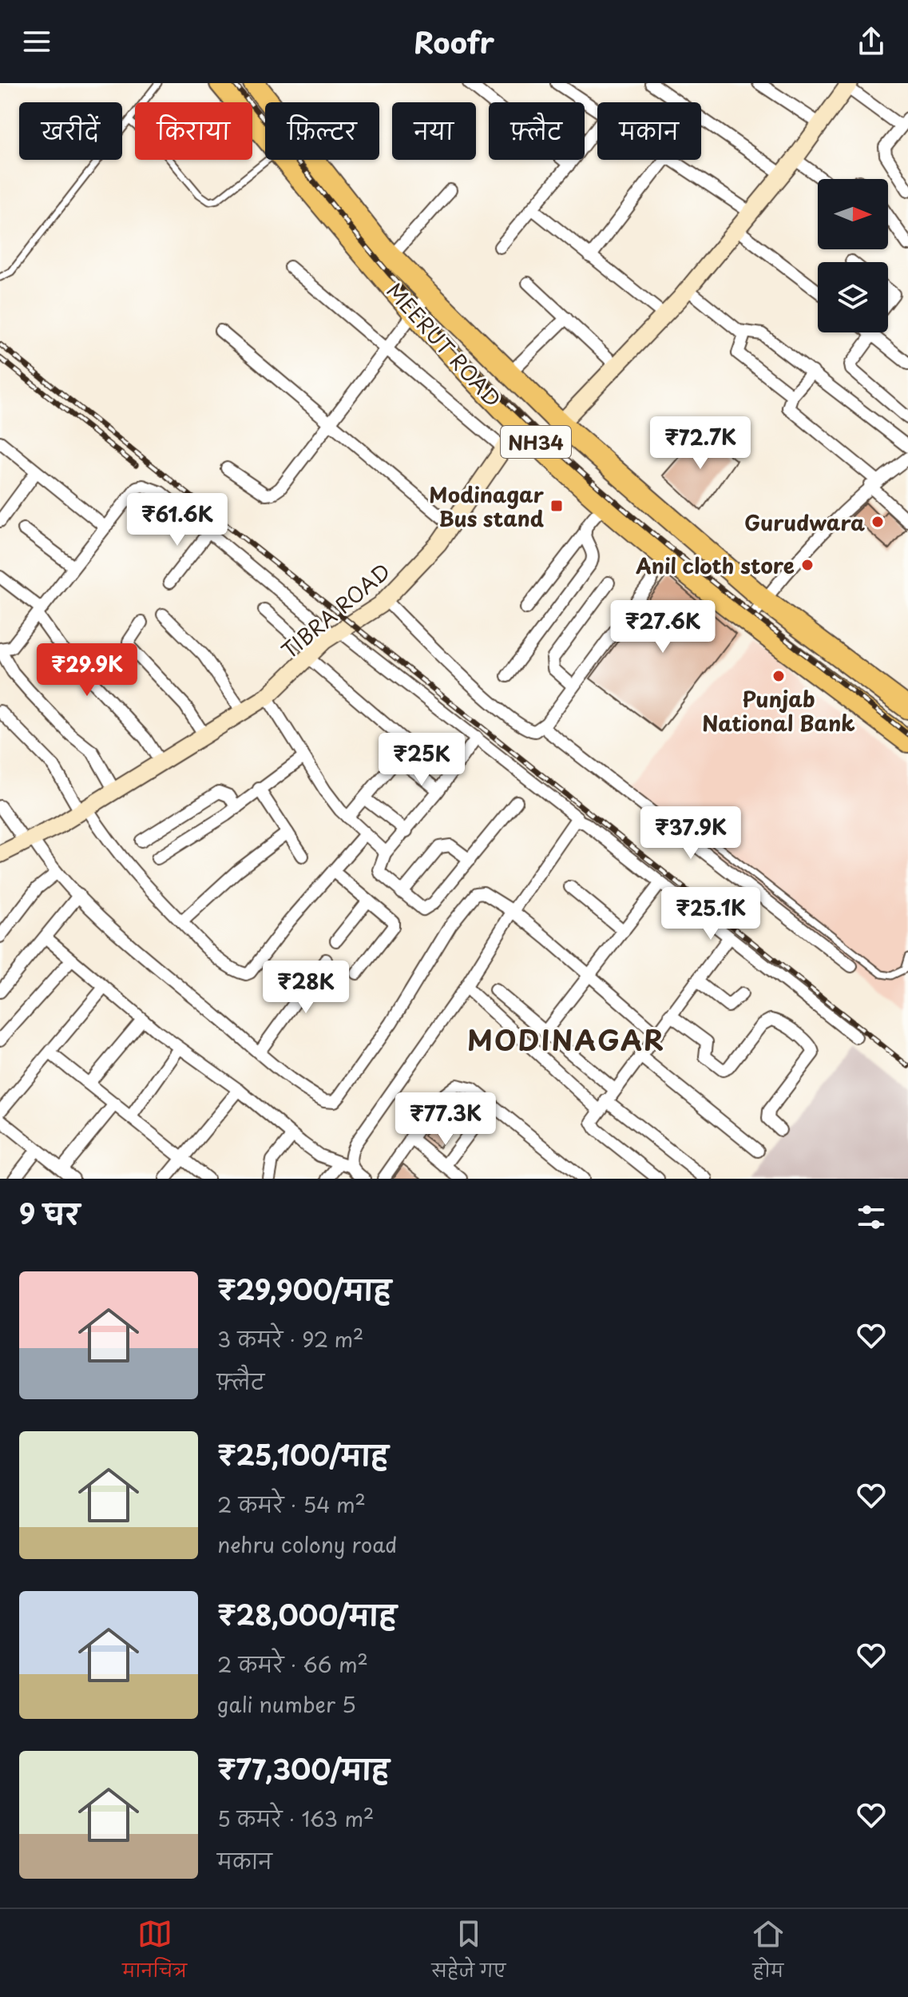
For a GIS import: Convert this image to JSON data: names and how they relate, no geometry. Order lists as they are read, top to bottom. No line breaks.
{"streets":{"highway":["MEERUT ROAD","NH34"],"street":["TIBRA ROAD"]},"crossings":[["MEERUT ROAD","TIBRA ROAD"]],"districts":["MODINAGAR"],"places":{"transit":["Modinagar Bus stand"],"other":["Gurudwara","Anil cloth store","Punjab National Bank"]},"north":"right","page":{"header":"Roofr","chip":["खरीदें","किराया","फ़िल्टर","नया","फ़्लैट","मकान"],"price":["₹72.7K","₹61.6K","₹27.6K","₹29.9K","₹25K","₹37.9K","₹25.1K","₹28K","₹77.3K"],"heading":"9 घर","list":[{"name":"₹29,900/माह","note":"3 कमरे · 92 m² · फ़्लैट"},{"name":"₹25,100/माह","note":"2 कमरे · 54 m² · nehru colony road"},{"name":"₹28,000/माह","note":"2 कमरे · 66 m² · gali number 5"},{"name":"₹77,300/माह","note":"5 कमरे · 163 m² · मकान"}],"tabs":["मानचित्र","सहेजे गए","होम"]}}
